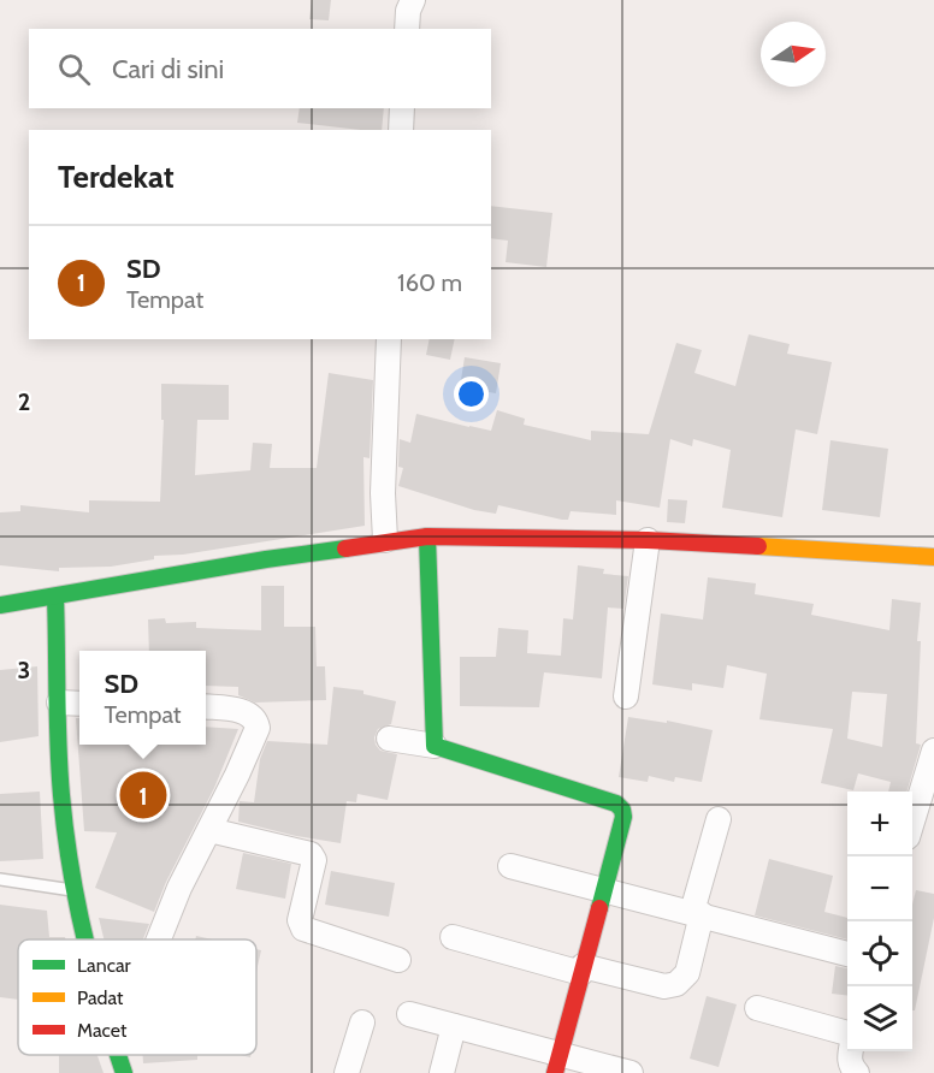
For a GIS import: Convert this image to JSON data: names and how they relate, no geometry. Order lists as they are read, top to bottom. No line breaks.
{"legend":["Lancar","Padat","Macet"],"north":"right","page":{"search":"Cari di sini","heading":"Terdekat","list":[{"mark":"1","name":"SD","note":"Tempat","value":"160 m"}],"popup":["SD","Tempat"],"pins":"1","map_buttons":["+","−"]},"grid":{"rows":["2","3"]}}
